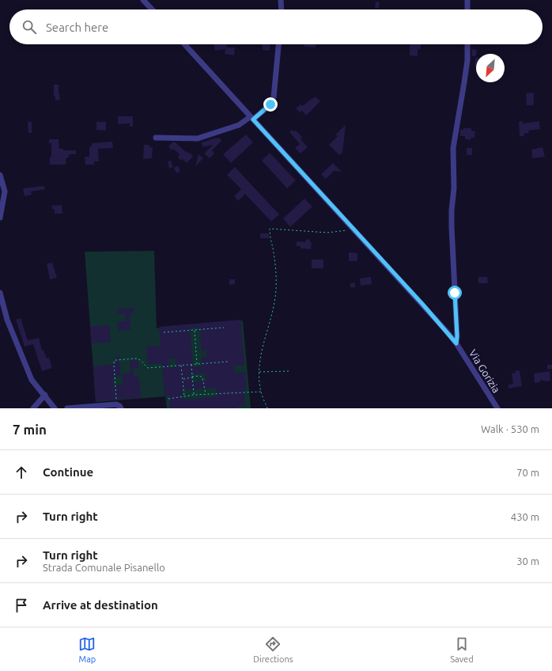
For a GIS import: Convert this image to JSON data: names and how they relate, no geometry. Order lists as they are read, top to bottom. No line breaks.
{"streets":{"street":["Via Gorizia"]},"north":"bottom left","page":{"search":"Search here","heading":["7 min","Walk · 530 m"],"list":[["Continue","70 m"],["Turn right","430 m"],["Turn right","Strada Comunale Pisanello","30 m"],"Arrive at destination"],"nav":["Map","Directions","Saved"]}}
